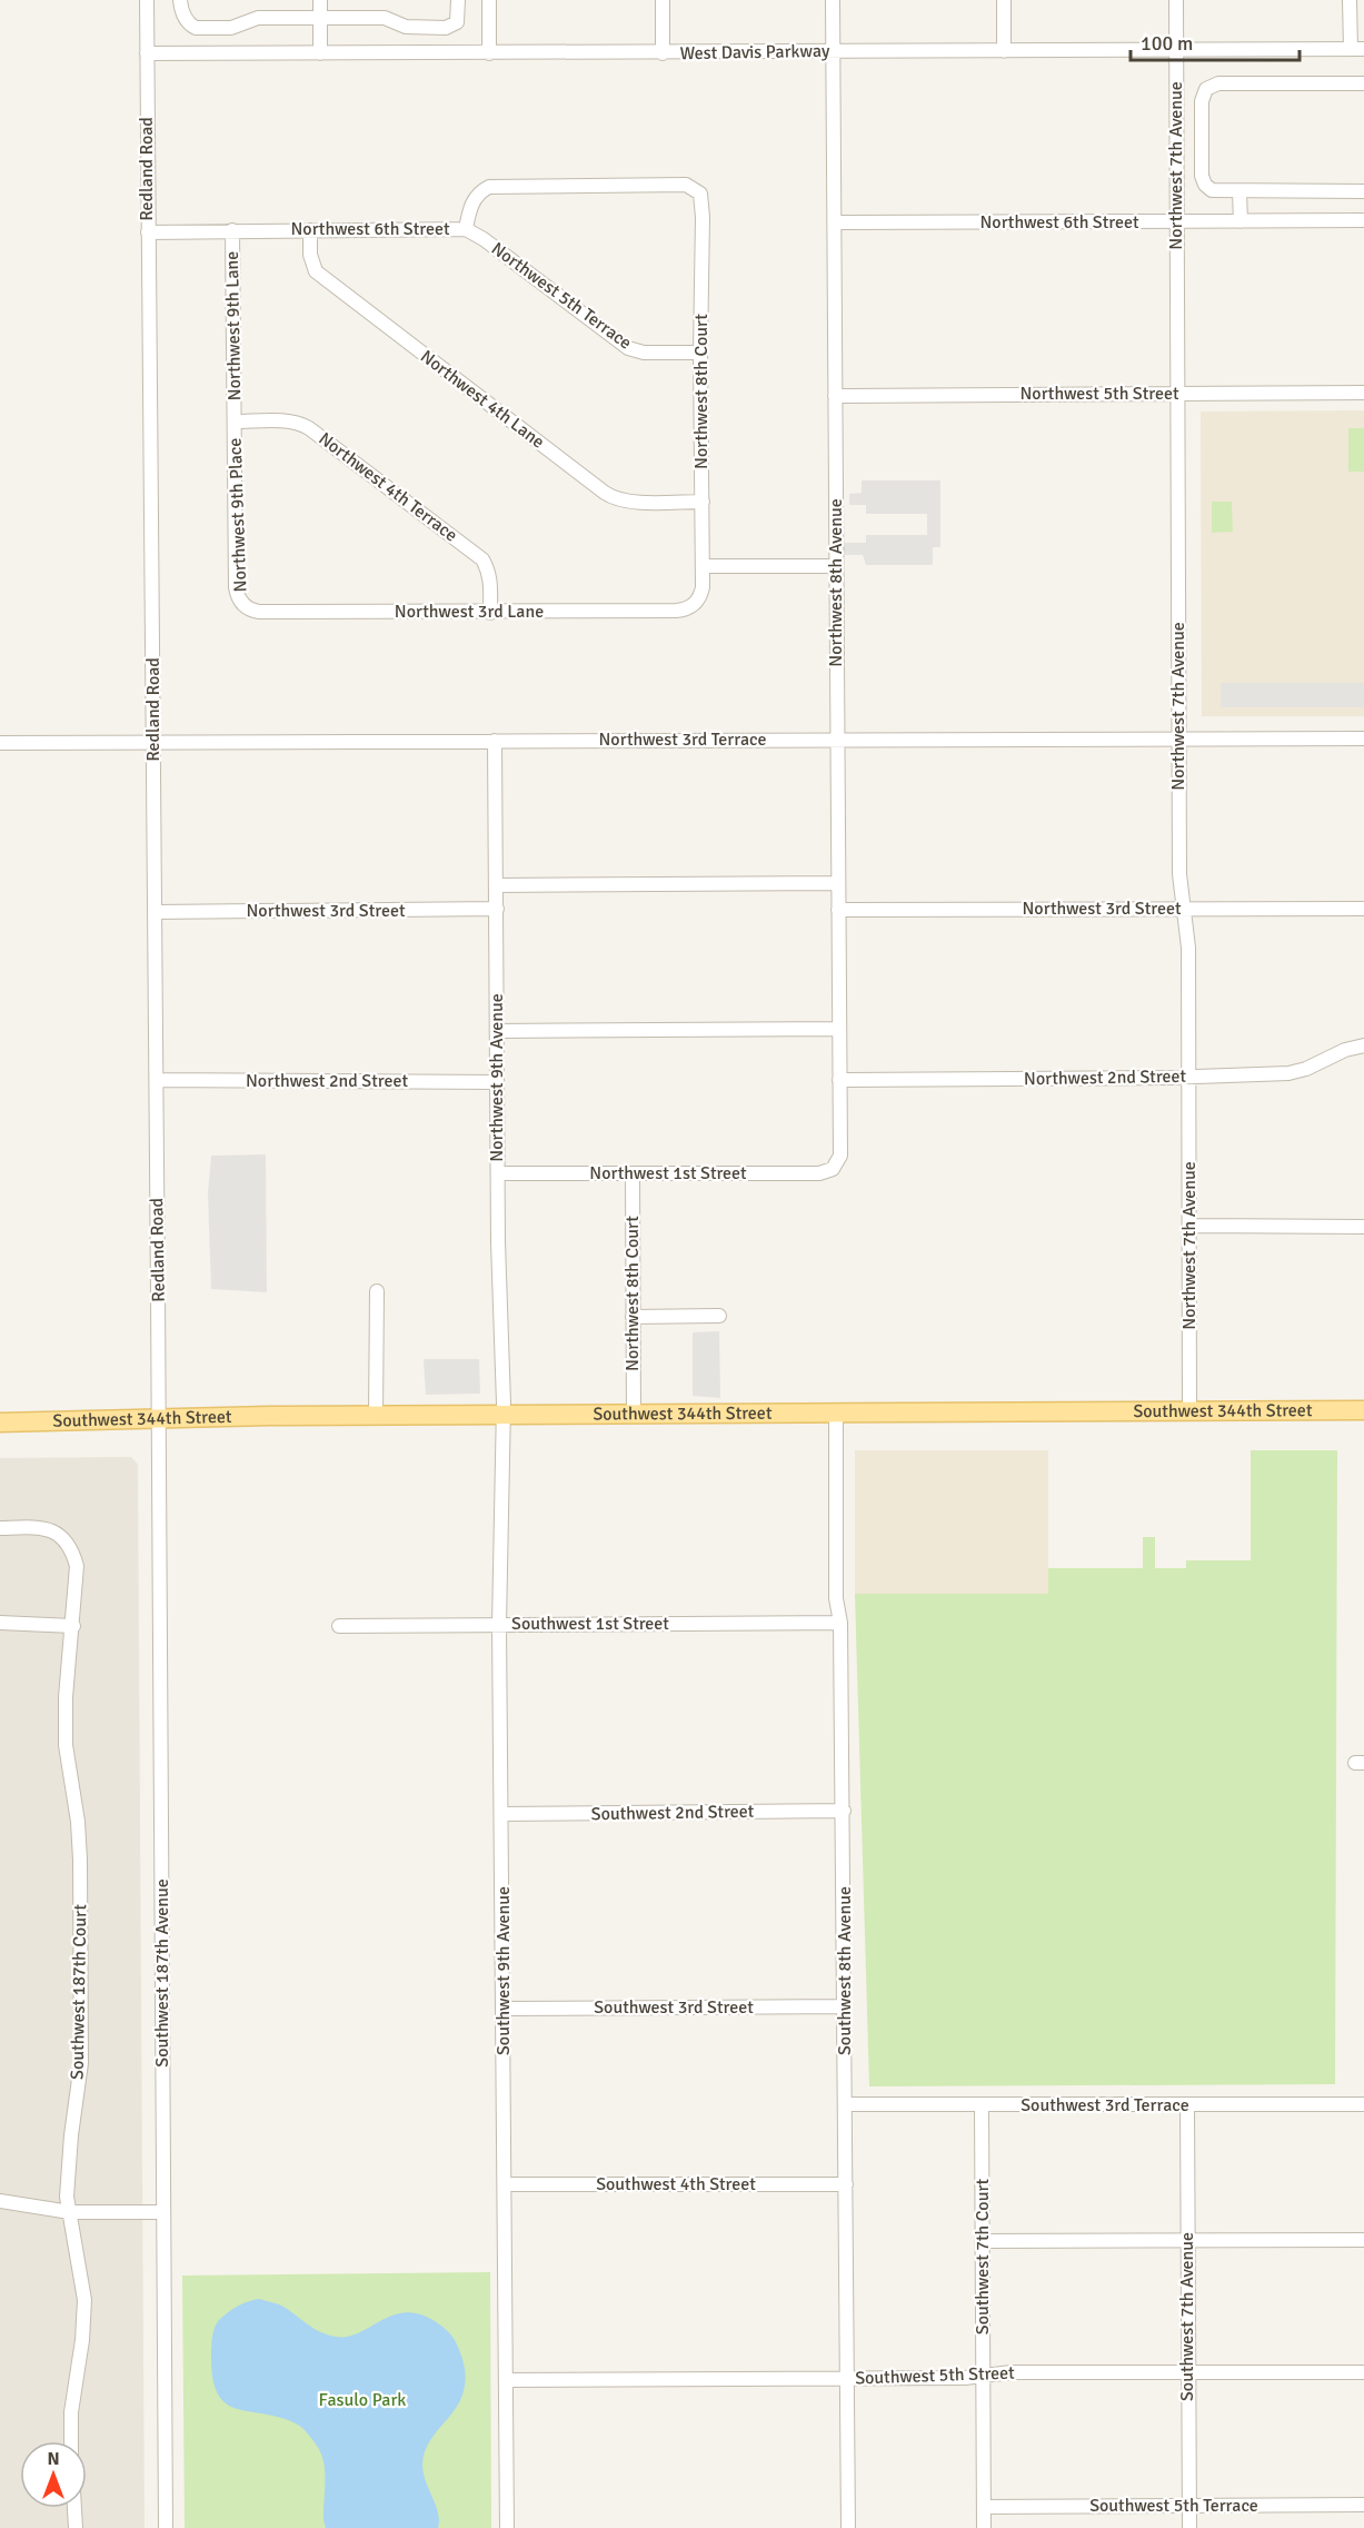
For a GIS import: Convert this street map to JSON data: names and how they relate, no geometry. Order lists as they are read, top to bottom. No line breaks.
{"streets":{"main road":["Southwest 344th Street"],"street":["West Davis Parkway","Northwest 7th Avenue","Redland Road","Northwest 6th Street","Northwest 5th Terrace","Northwest 9th Lane","Northwest 8th Court","Northwest 5th Street","Northwest 4th Lane","Northwest 4th Terrace","Northwest 9th Place","Northwest 8th Avenue","Northwest 3rd Lane","Northwest 3rd Terrace","Northwest 3rd Street","Northwest 9th Avenue","Northwest 2nd Street","Northwest 1st Street","Southwest 1st Street","Southwest 2nd Street","Southwest 9th Avenue","Southwest 8th Avenue","Southwest 187th Avenue","Southwest 187th Court","Southwest 3rd Street","Southwest 3rd Terrace","Southwest 4th Street","Southwest 7th Court","Southwest 7th Avenue","Southwest 5th Street","Southwest 5th Terrace"]},"crossings":[["West Davis Parkway","Northwest 7th Avenue"],["West Davis Parkway","Redland Road"],["West Davis Parkway","Northwest 8th Avenue"],["Northwest 7th Avenue","Northwest 6th Street"],["Northwest 7th Avenue","Northwest 5th Street"],["Northwest 7th Avenue","Northwest 3rd Terrace"],["Northwest 7th Avenue","Northwest 3rd Street"],["Northwest 7th Avenue","Northwest 2nd Street"],["Northwest 7th Avenue","Southwest 344th Street"],["Redland Road","Northwest 6th Street"],["Redland Road","Northwest 3rd Terrace"],["Redland Road","Northwest 3rd Street"],["Redland Road","Northwest 2nd Street"],["Redland Road","Southwest 344th Street"],["Redland Road","Southwest 187th Avenue"],["Northwest 6th Street","Northwest 5th Terrace"],["Northwest 6th Street","Northwest 9th Lane"],["Northwest 6th Street","Northwest 8th Court"],["Northwest 6th Street","Northwest 4th Lane"],["Northwest 6th Street","Northwest 8th Avenue"],["Northwest 5th Terrace","Northwest 8th Court"],["Northwest 9th Lane","Northwest 4th Terrace"],["Northwest 9th Lane","Northwest 9th Place"],["Northwest 8th Court","Northwest 4th Lane"],["Northwest 8th Court","Northwest 3rd Lane"],["Northwest 8th Court","Northwest 1st Street"],["Northwest 8th Court","Southwest 344th Street"],["Northwest 5th Street","Northwest 8th Avenue"],["Northwest 4th Terrace","Northwest 9th Place"],["Northwest 4th Terrace","Northwest 3rd Lane"],["Northwest 9th Place","Northwest 3rd Lane"],["Northwest 8th Avenue","Northwest 3rd Terrace"],["Northwest 8th Avenue","Northwest 3rd Street"],["Northwest 8th Avenue","Northwest 2nd Street"],["Northwest 8th Avenue","Northwest 1st Street"],["Northwest 3rd Terrace","Northwest 9th Avenue"],["Northwest 3rd Street","Northwest 9th Avenue"],["Northwest 9th Avenue","Northwest 2nd Street"],["Northwest 9th Avenue","Northwest 1st Street"],["Northwest 9th Avenue","Southwest 344th Street"],["Northwest 9th Avenue","Southwest 9th Avenue"],["Southwest 344th Street","Southwest 9th Avenue"],["Southwest 344th Street","Southwest 8th Avenue"],["Southwest 344th Street","Southwest 187th Avenue"],["Southwest 1st Street","Southwest 9th Avenue"],["Southwest 1st Street","Southwest 8th Avenue"],["Southwest 2nd Street","Southwest 9th Avenue"],["Southwest 2nd Street","Southwest 8th Avenue"],["Southwest 9th Avenue","Southwest 3rd Street"],["Southwest 9th Avenue","Southwest 4th Street"],["Southwest 9th Avenue","Southwest 5th Street"],["Southwest 8th Avenue","Southwest 3rd Street"],["Southwest 8th Avenue","Southwest 3rd Terrace"],["Southwest 8th Avenue","Southwest 4th Street"],["Southwest 8th Avenue","Southwest 5th Street"],["Southwest 3rd Terrace","Southwest 7th Court"],["Southwest 3rd Terrace","Southwest 7th Avenue"],["Southwest 7th Court","Southwest 5th Street"],["Southwest 7th Court","Southwest 5th Terrace"],["Southwest 7th Avenue","Southwest 5th Street"],["Southwest 7th Avenue","Southwest 5th Terrace"]],"parks":["Fasulo Park"],"scale_bar":"100 m","north":"top"}
